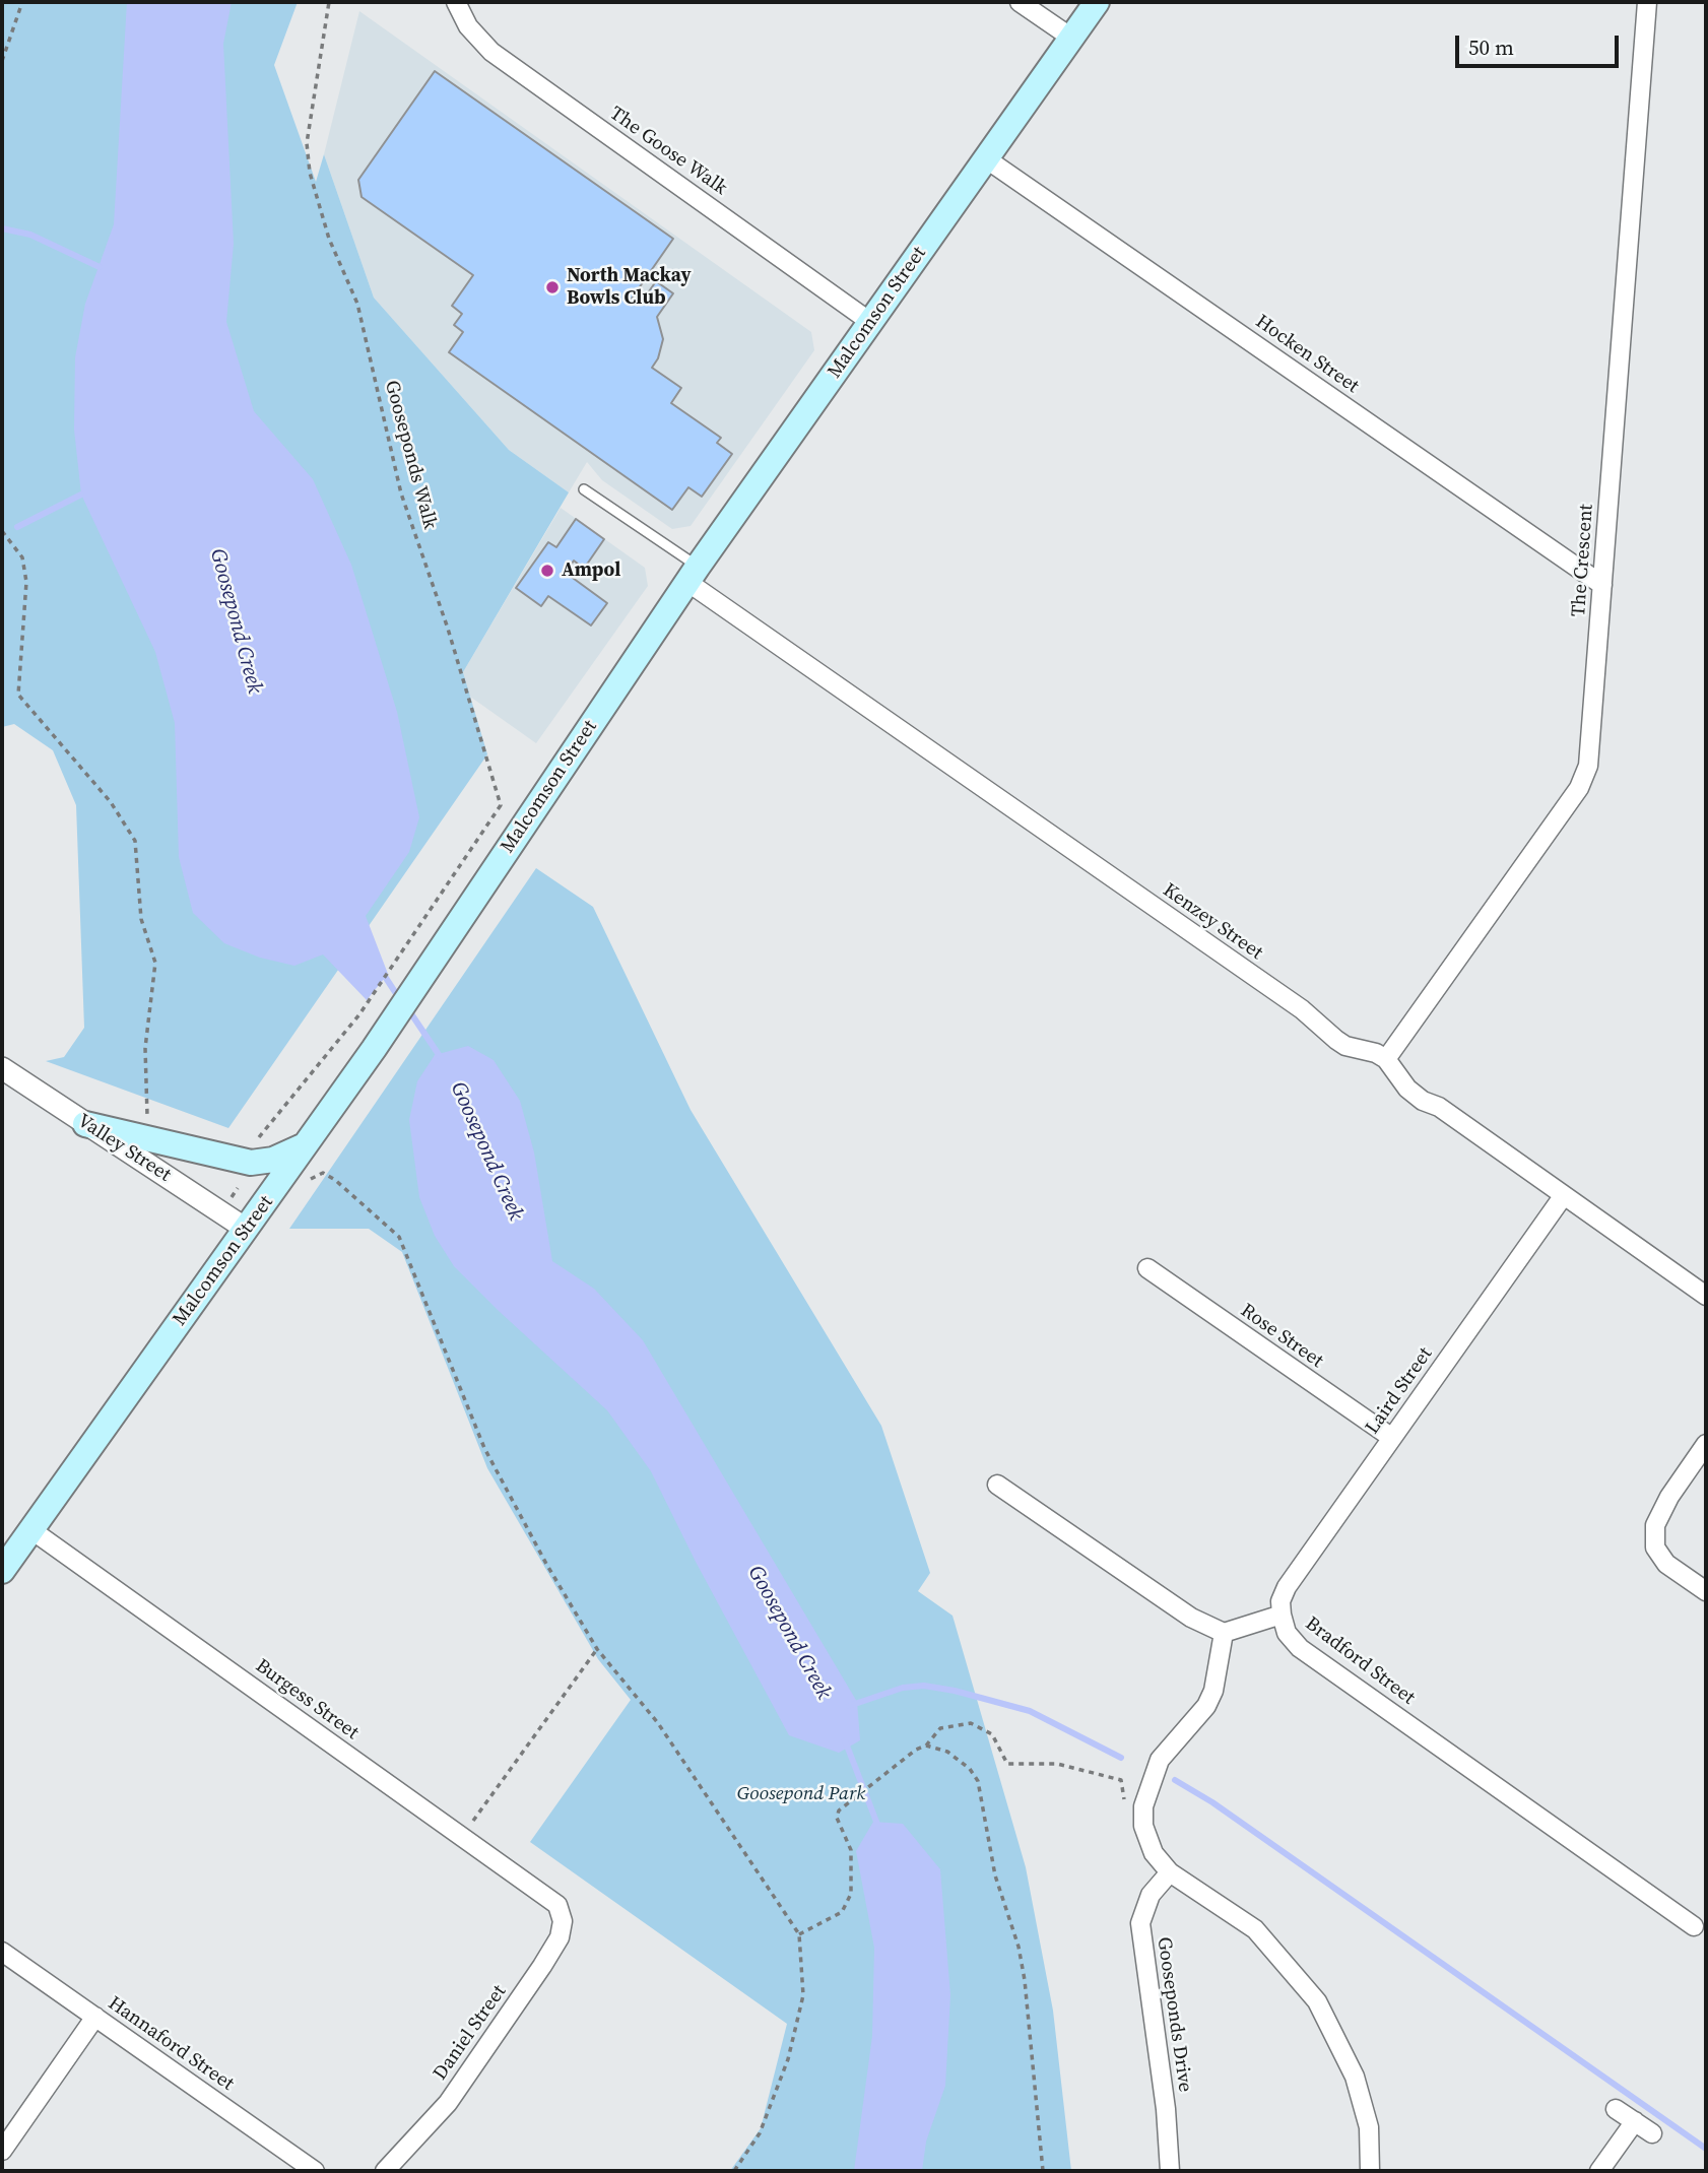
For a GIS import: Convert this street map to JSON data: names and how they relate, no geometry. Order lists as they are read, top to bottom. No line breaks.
{"streets":{"main road":["Malcomson Street"],"street":["The Goose Walk","Hocken Street","The Crescent","Kenzey Street","Valley Street","Rose Street","Laird Street","Bradford Street","Burgess Street","Gooseponds Drive","Daniel Street","Hannaford Street"],"path":["Gooseponds Walk"]},"crossings":[["The Goose Walk","Malcomson Street"],["Malcomson Street","Hocken Street"],["Malcomson Street","Kenzey Street"],["Malcomson Street","Valley Street"],["Malcomson Street","Burgess Street"],["Hocken Street","The Crescent"],["The Crescent","Kenzey Street"],["Rose Street","Laird Street"],["Laird Street","Bradford Street"],["Burgess Street","Daniel Street"]],"water":["Goosepond Creek"],"parks":["Goosepond Park"],"places":["North Mackay Bowls Club","Ampol"],"scale_bar":"50 m"}
